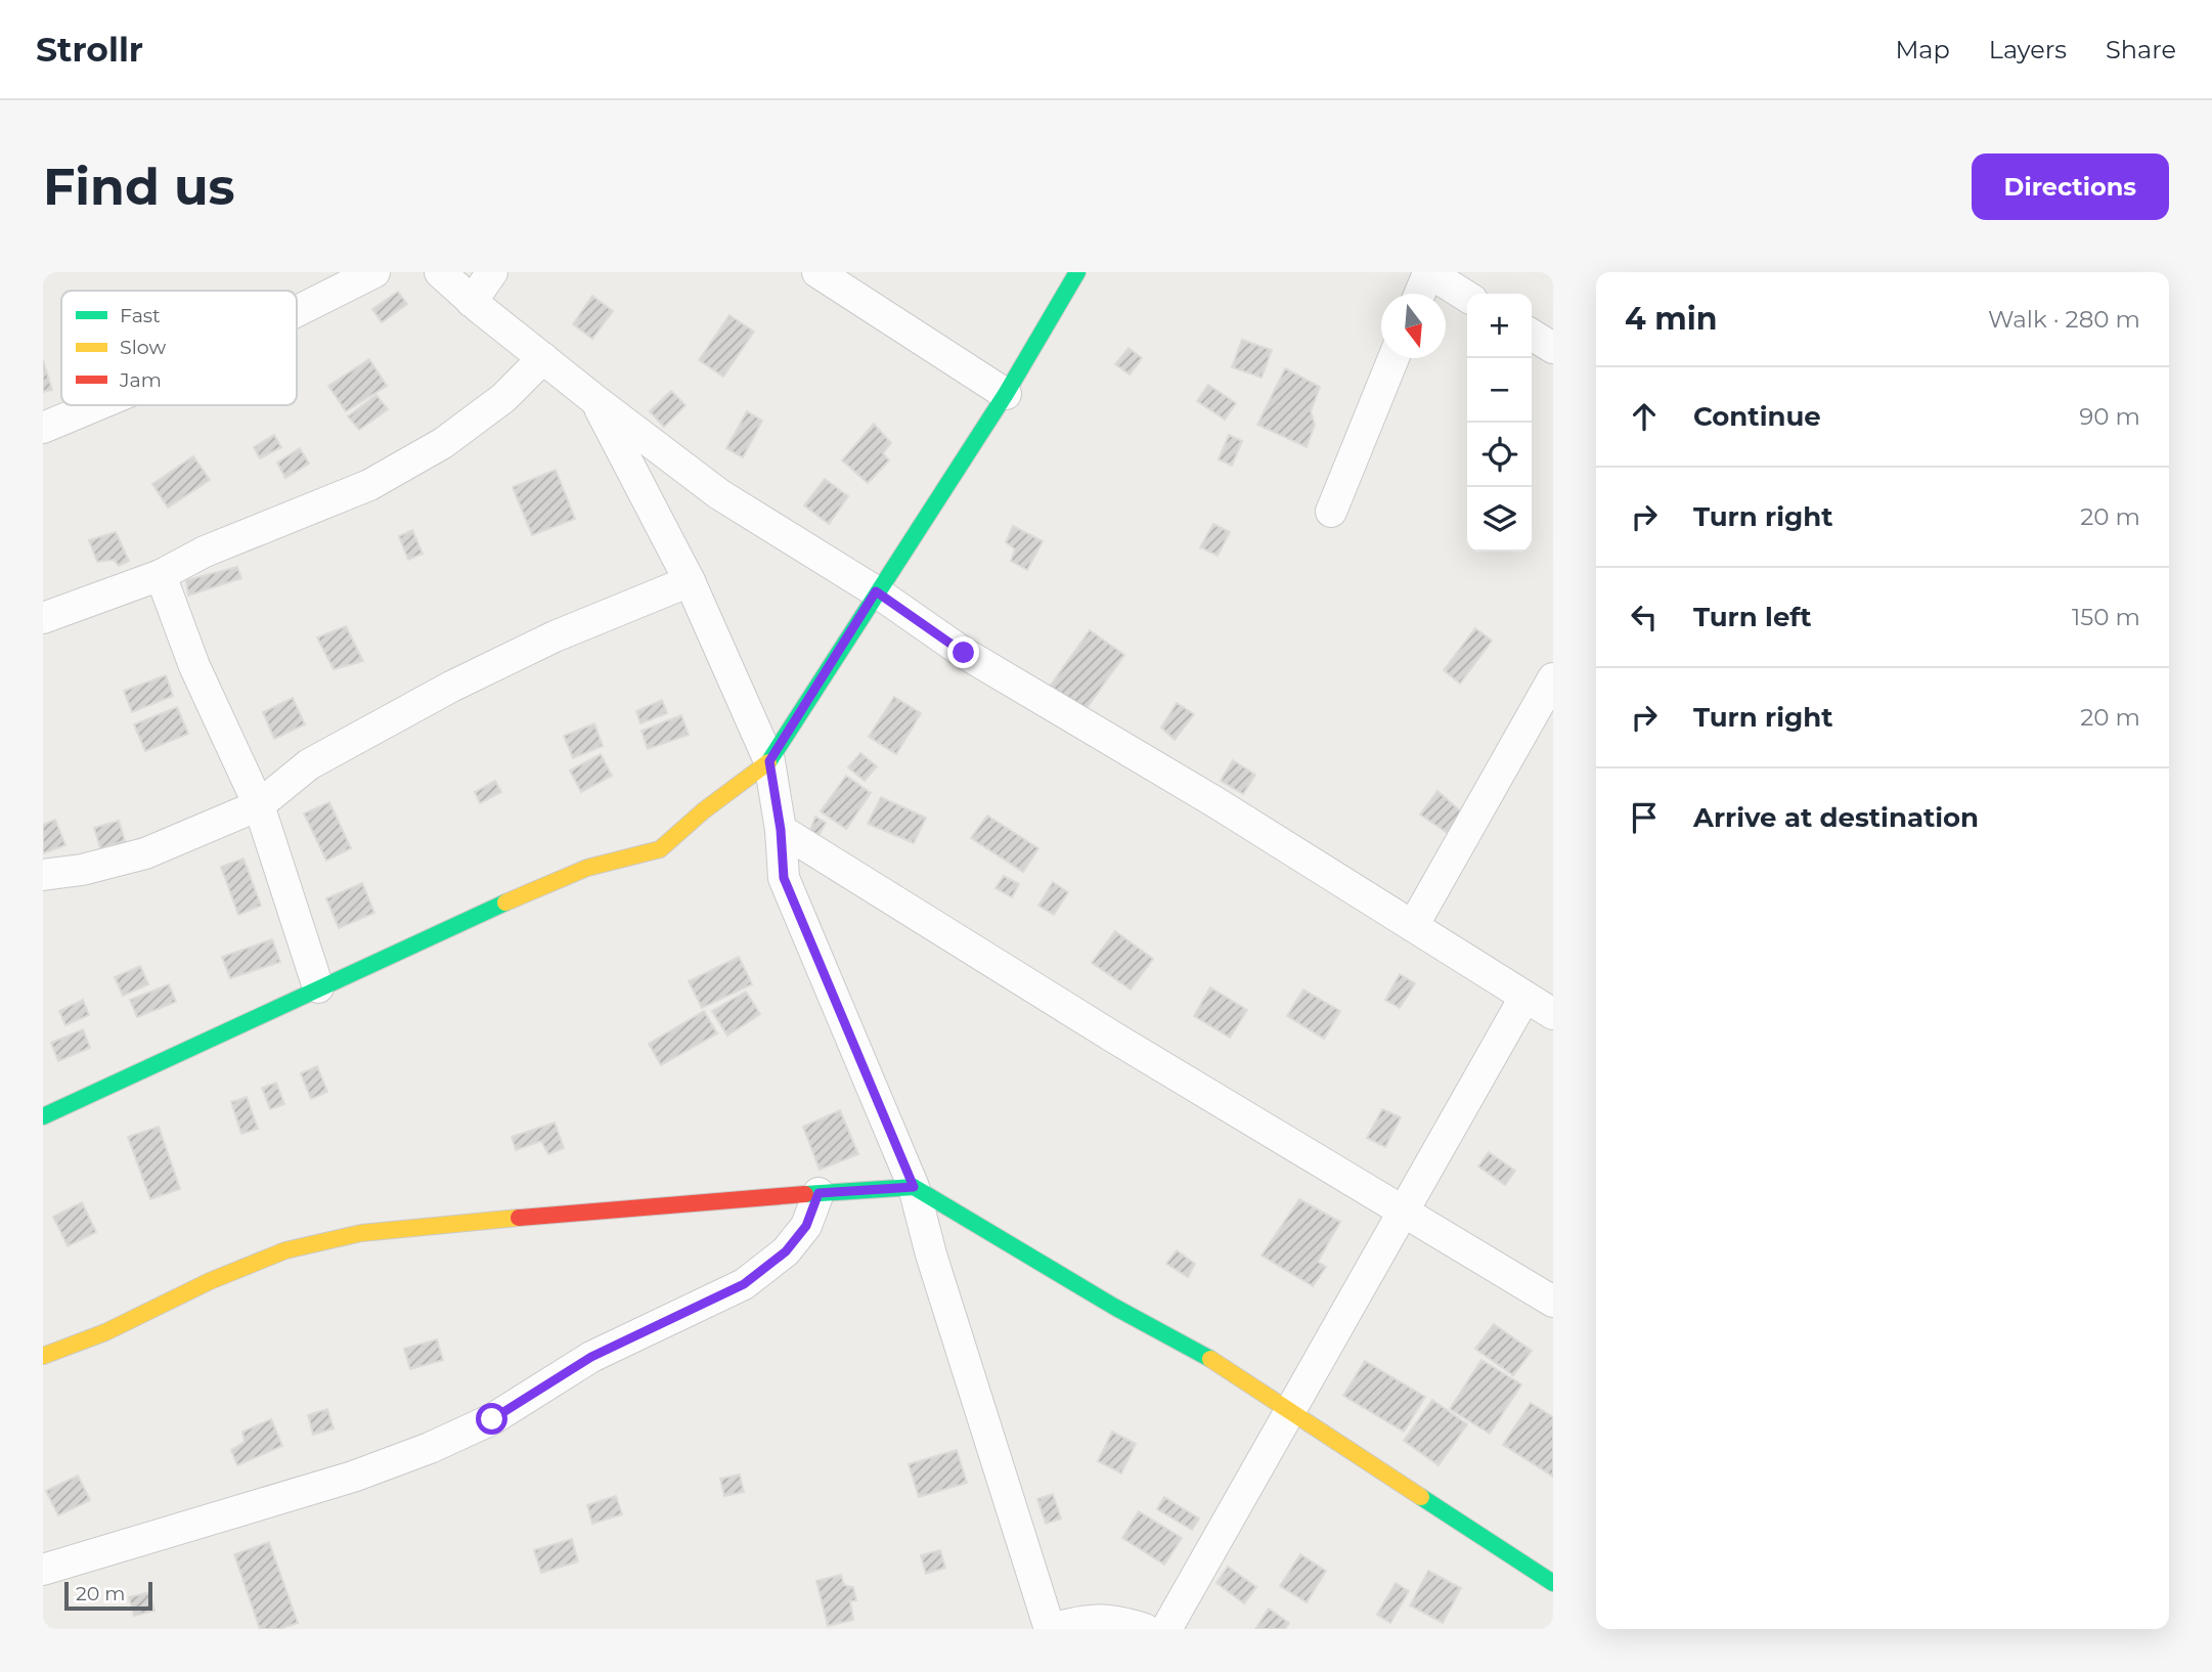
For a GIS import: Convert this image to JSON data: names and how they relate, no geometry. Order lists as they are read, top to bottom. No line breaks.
{"legend":["Fast","Slow","Jam"],"scale_bar":"20 m","north":"bottom","page":{"header":"Strollr","nav":["Map","Layers","Share"],"buttons":"Directions","title":"Find us","heading":["4 min","Walk · 280 m"],"map_buttons":["+","−"],"list":[["Continue","90 m"],["Turn right","20 m"],["Turn left","150 m"],["Turn right","20 m"],"Arrive at destination"],"scale":"20 m"}}
